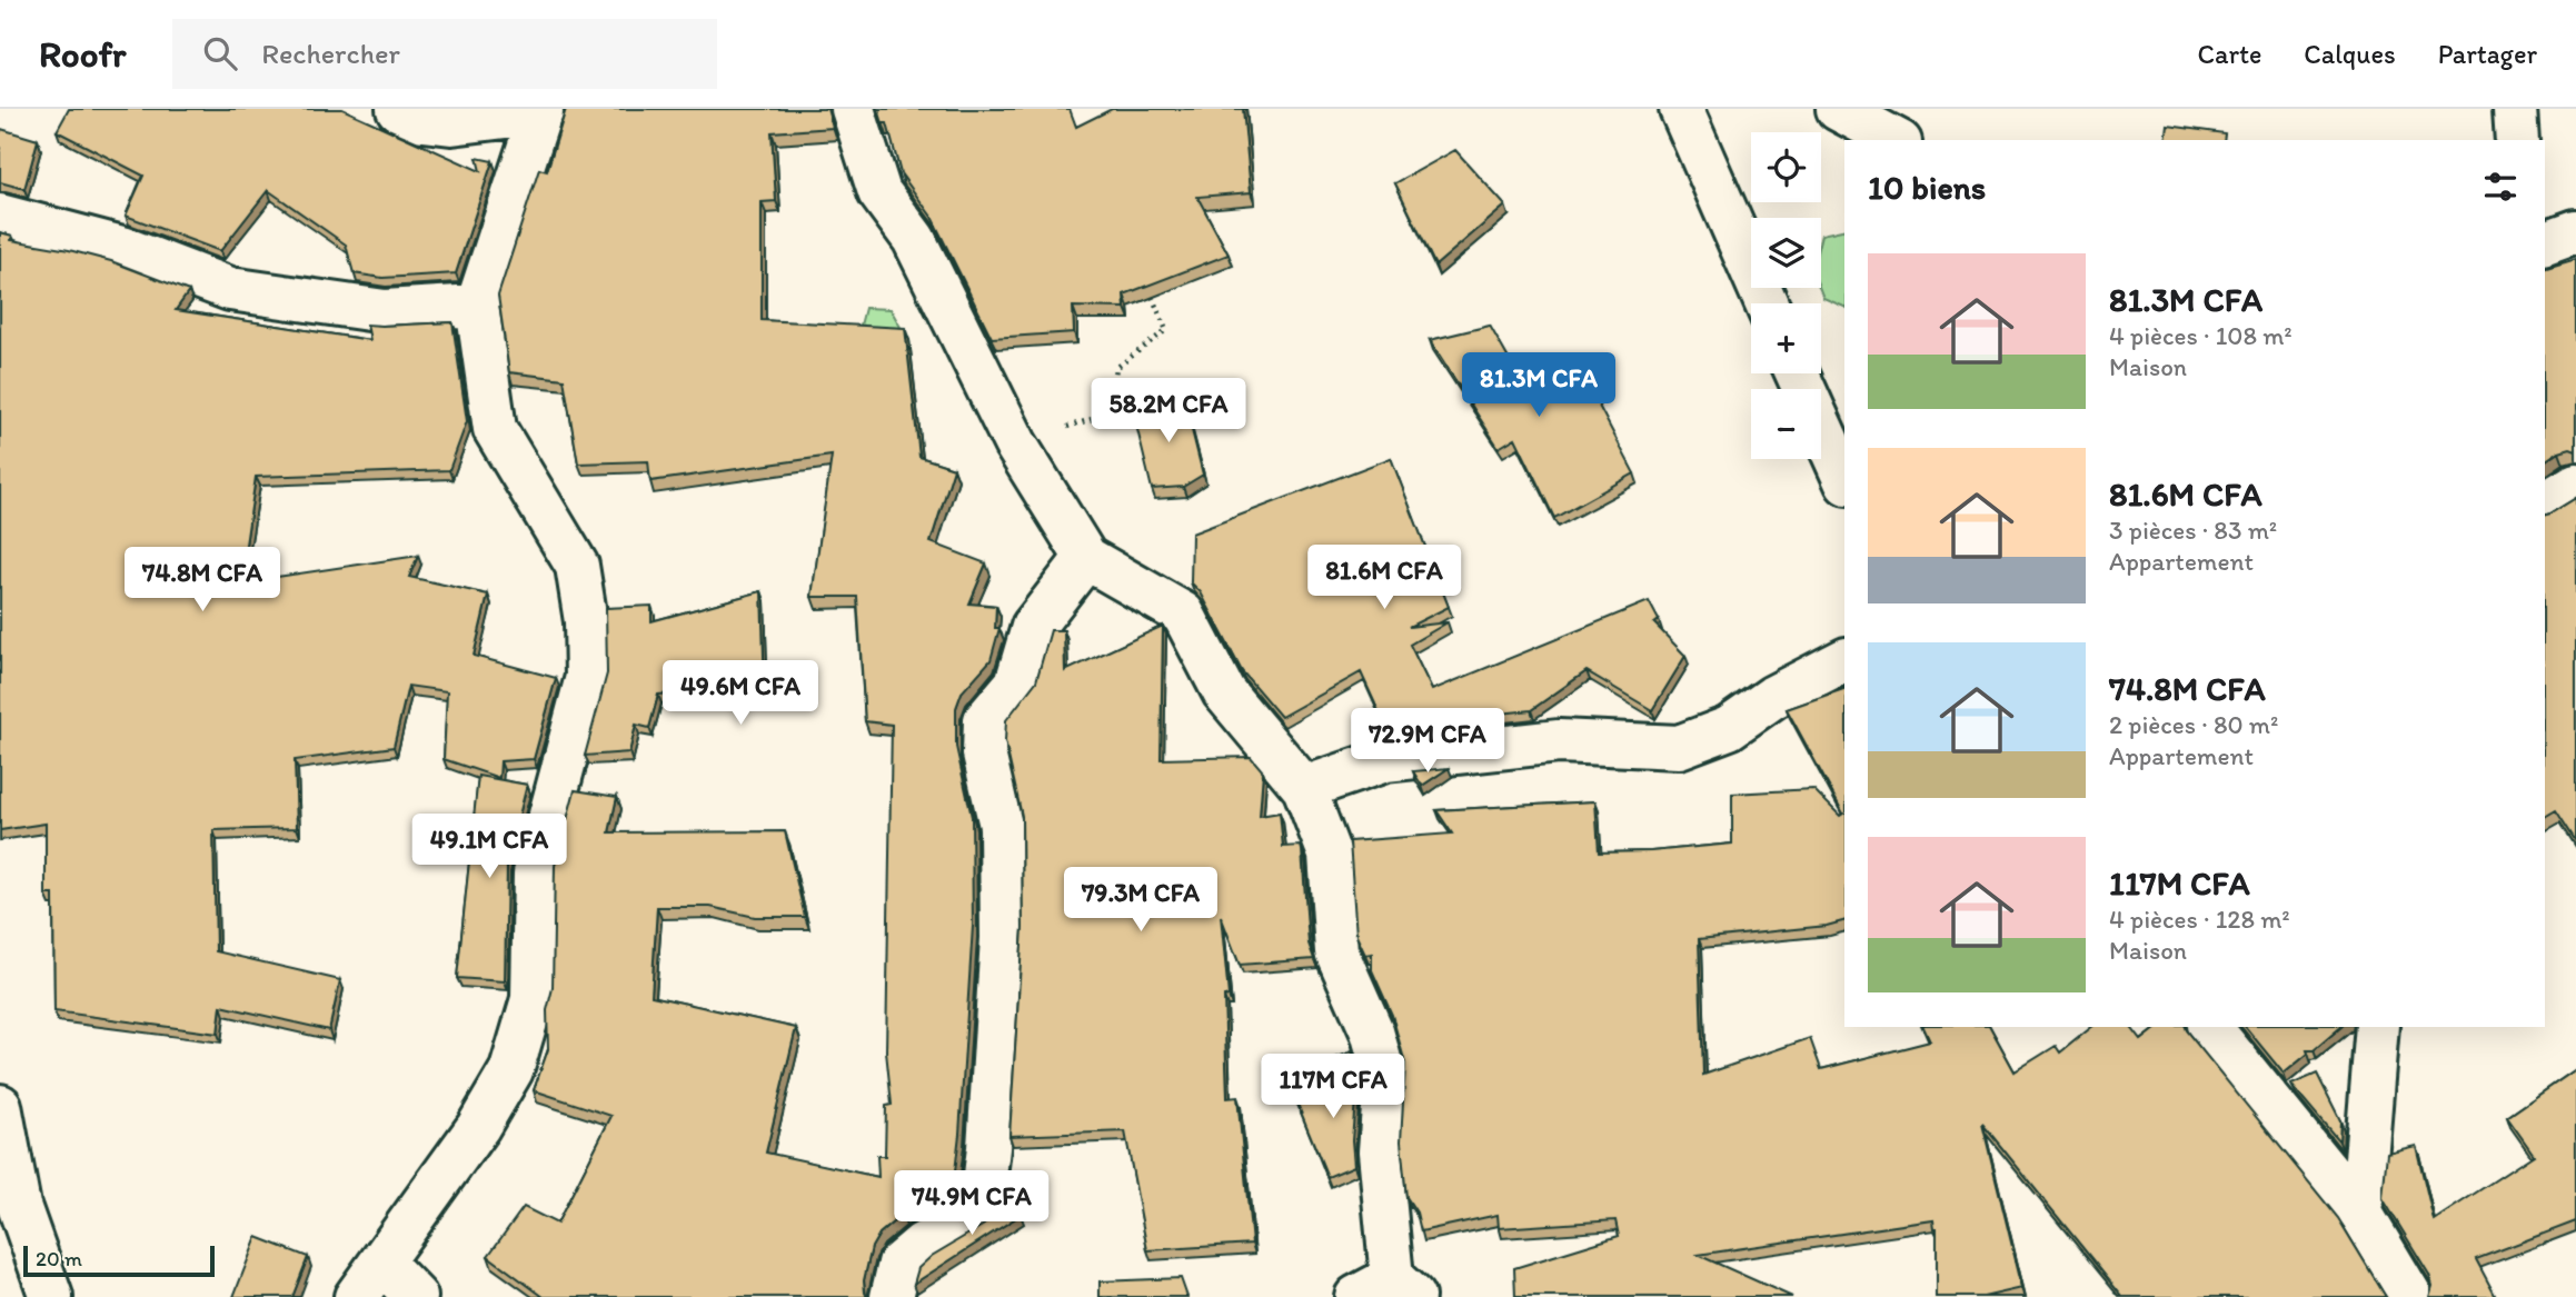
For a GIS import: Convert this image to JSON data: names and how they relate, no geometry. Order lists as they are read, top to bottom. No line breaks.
{"scale_bar":"20 m","page":{"header":"Roofr","search":"Rechercher","nav":["Carte","Calques","Partager"],"map_buttons":["+","−"],"heading":"10 biens","list":[{"name":"81.3M CFA","note":"4 pièces · 108 m² · Maison"},{"name":"81.6M CFA","note":"3 pièces · 83 m² · Appartement"},{"name":"74.8M CFA","note":"2 pièces · 80 m² · Appartement"},{"name":"117M CFA","note":"4 pièces · 128 m² · Maison"}],"price":["81.3M CFA","58.2M CFA","81.6M CFA","74.8M CFA","49.6M CFA","72.9M CFA","49.1M CFA","79.3M CFA","117M CFA","74.9M CFA"],"scale":"20 m"}}
